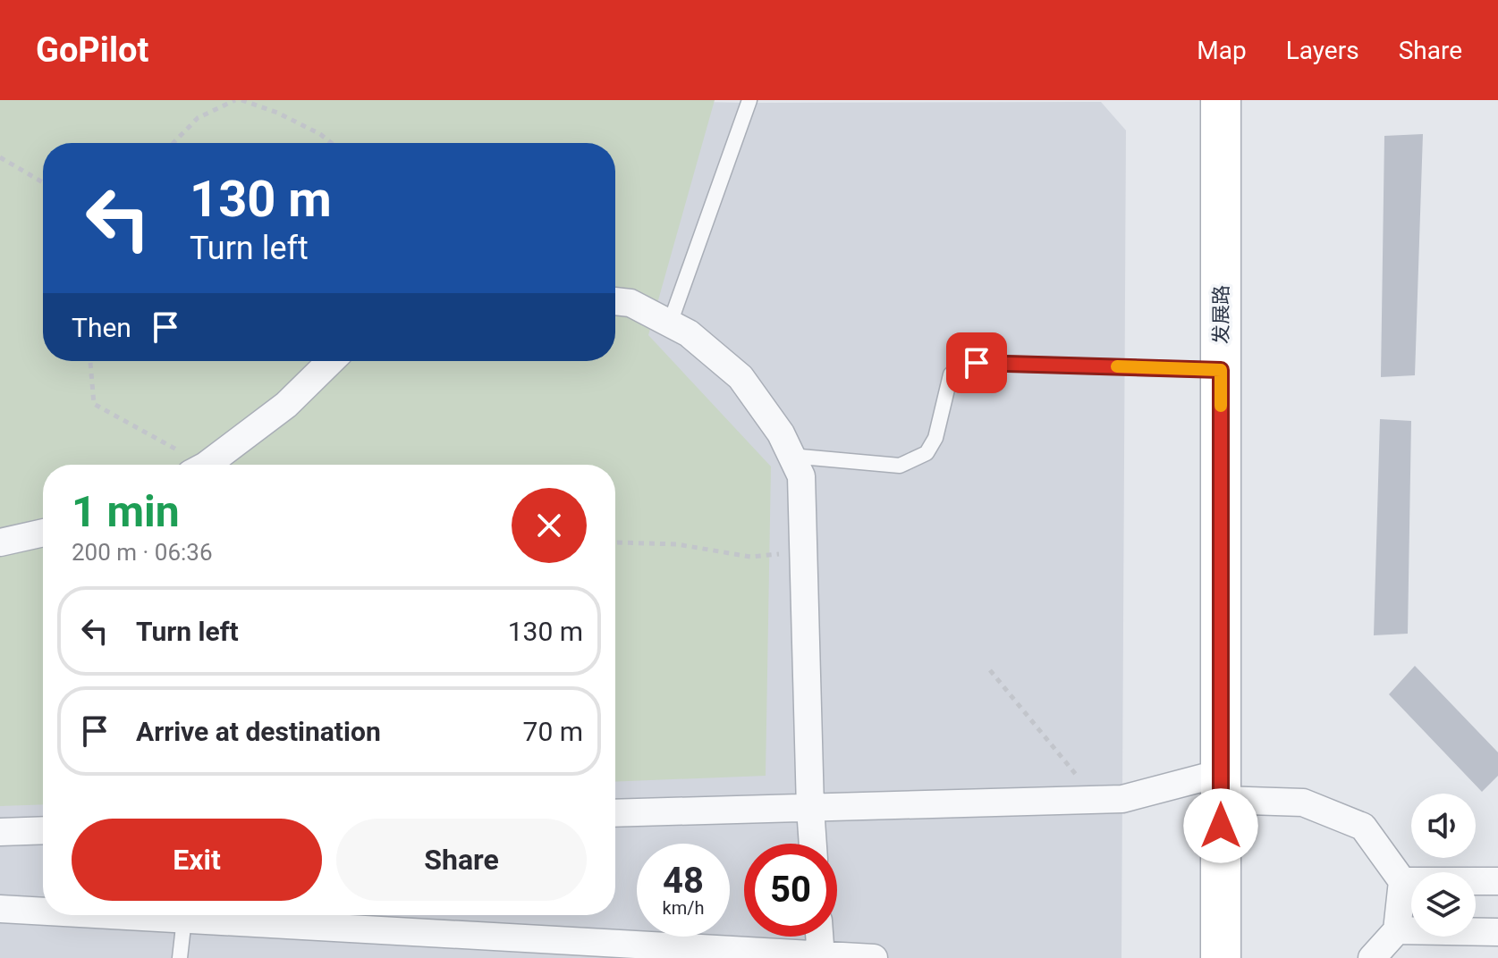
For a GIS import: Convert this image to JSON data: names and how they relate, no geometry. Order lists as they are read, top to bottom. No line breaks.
{"streets":{"main road":["发展路"]},"page":{"header":"GoPilot","nav":["Map","Layers","Share"],"turn":["130 m","Turn left"],"then":"Then","heading":["1 min","200 m · 06:36"],"list":[{"name":"Turn left","value":"130 m"},{"name":"Arrive at destination","value":"70 m"}],"buttons":["Exit","Share"],"speed":"48 km/h","limit":"50"}}
